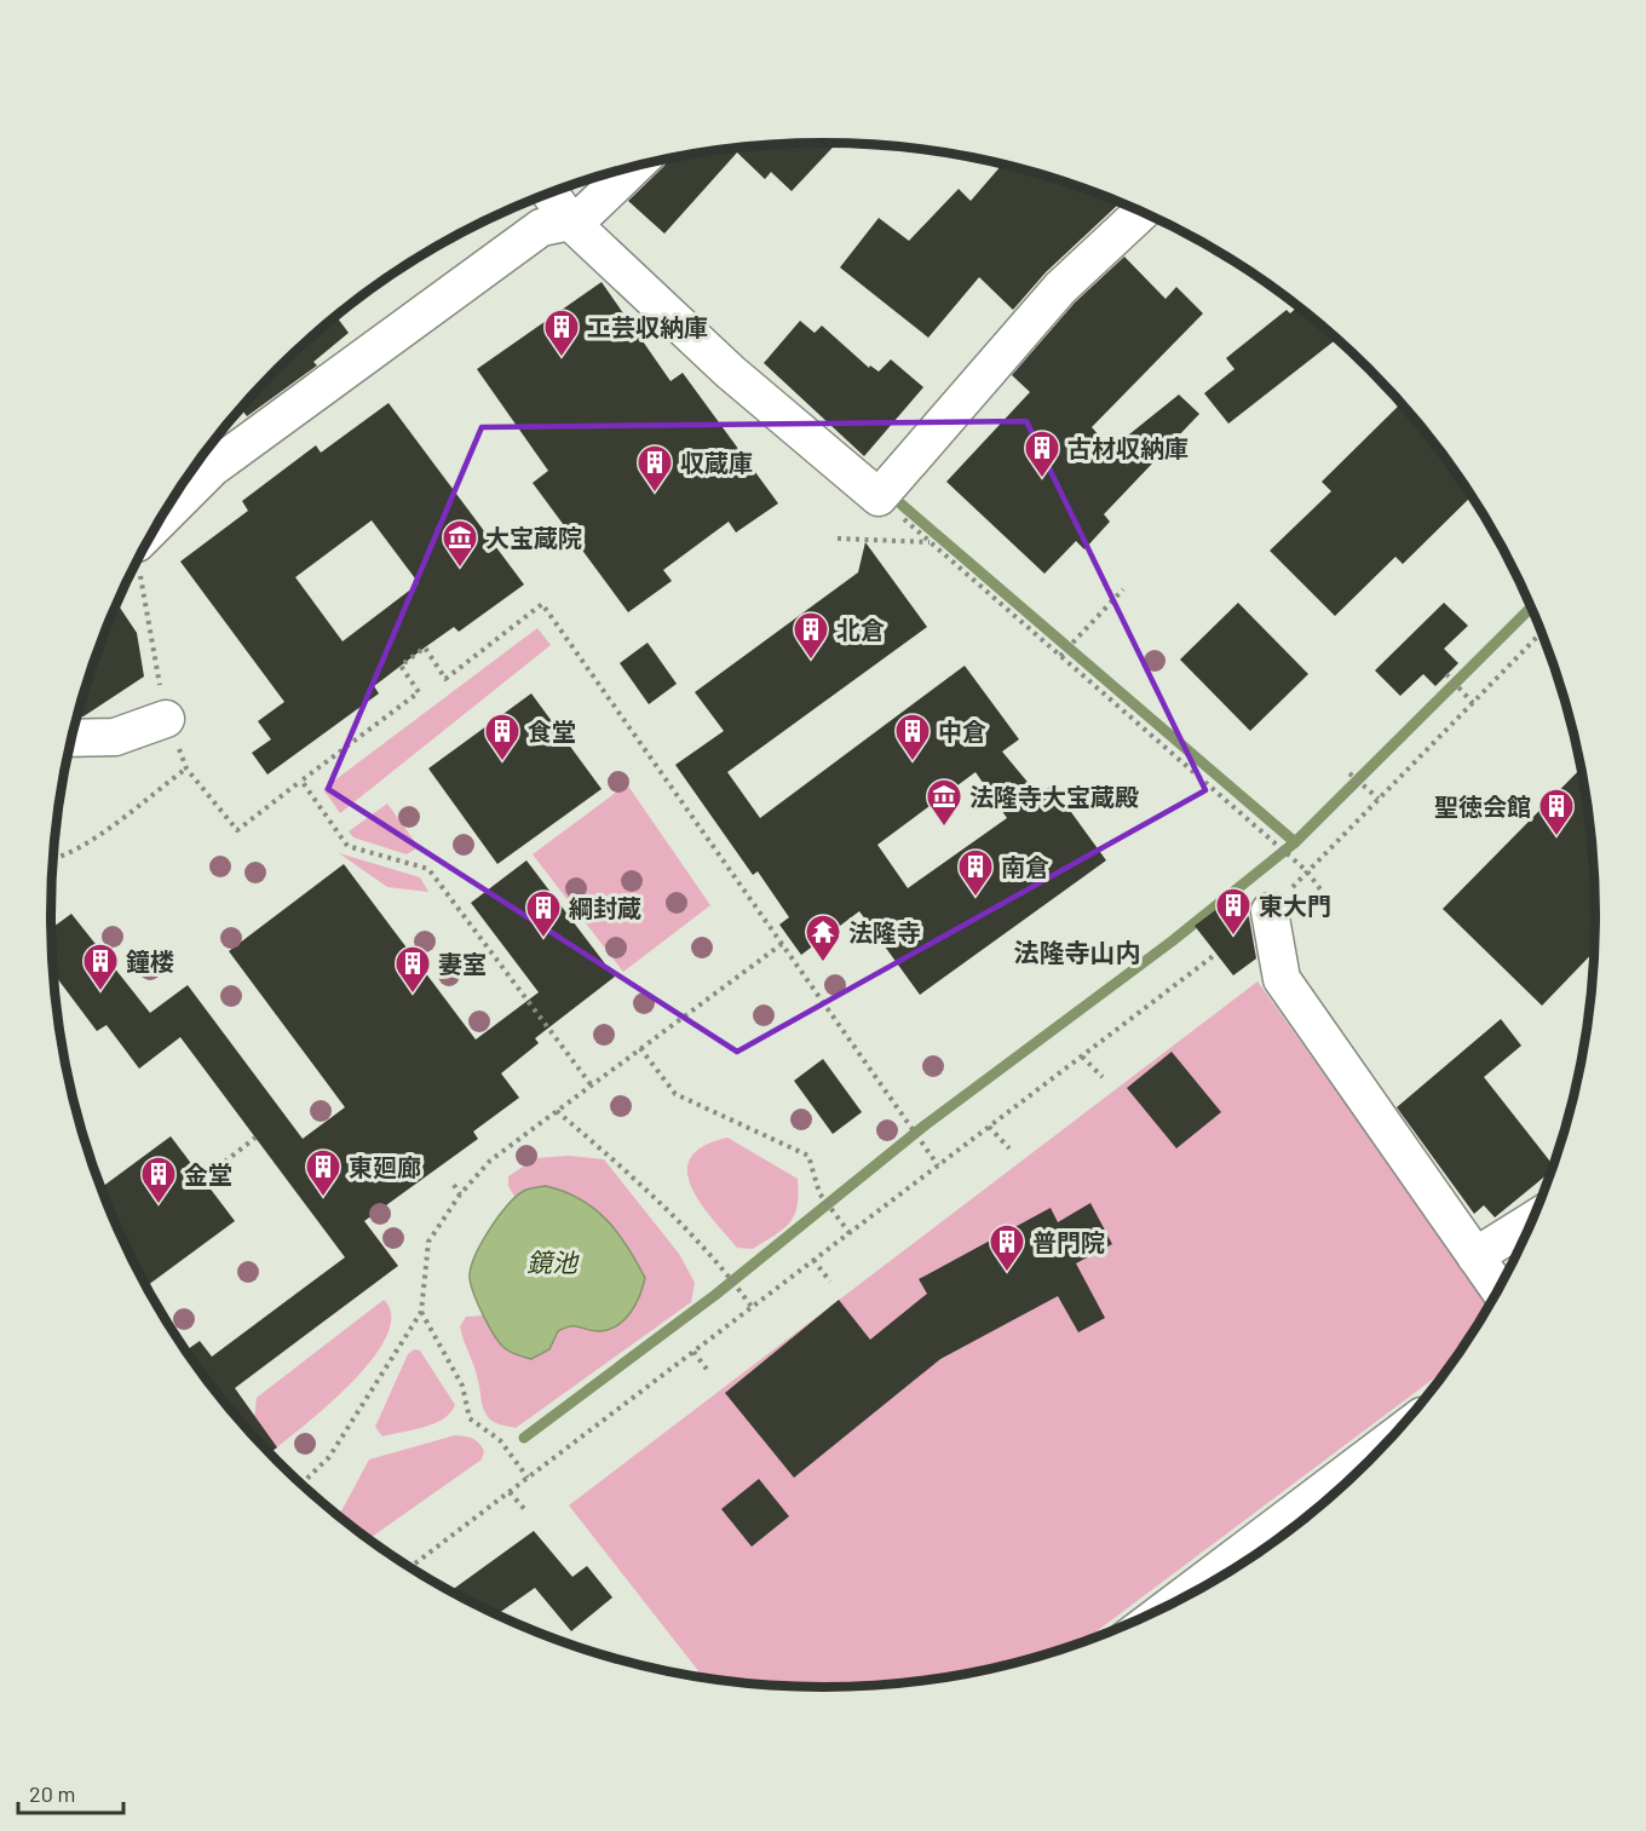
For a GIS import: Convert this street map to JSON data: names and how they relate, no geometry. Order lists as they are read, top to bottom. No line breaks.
{"districts":["法隆寺山内"],"water":["鏡池"],"places":{"building":["工芸収納庫","古材収納庫","収蔵庫","北倉","食堂","中倉","聖徳会館","南倉","東大門","綱封蔵","鐘楼","妻室","東廻廊","金堂","普門院"],"museum":["大宝蔵院","法隆寺大宝蔵殿"],"temple":["法隆寺"]},"scale_bar":"20 m"}
